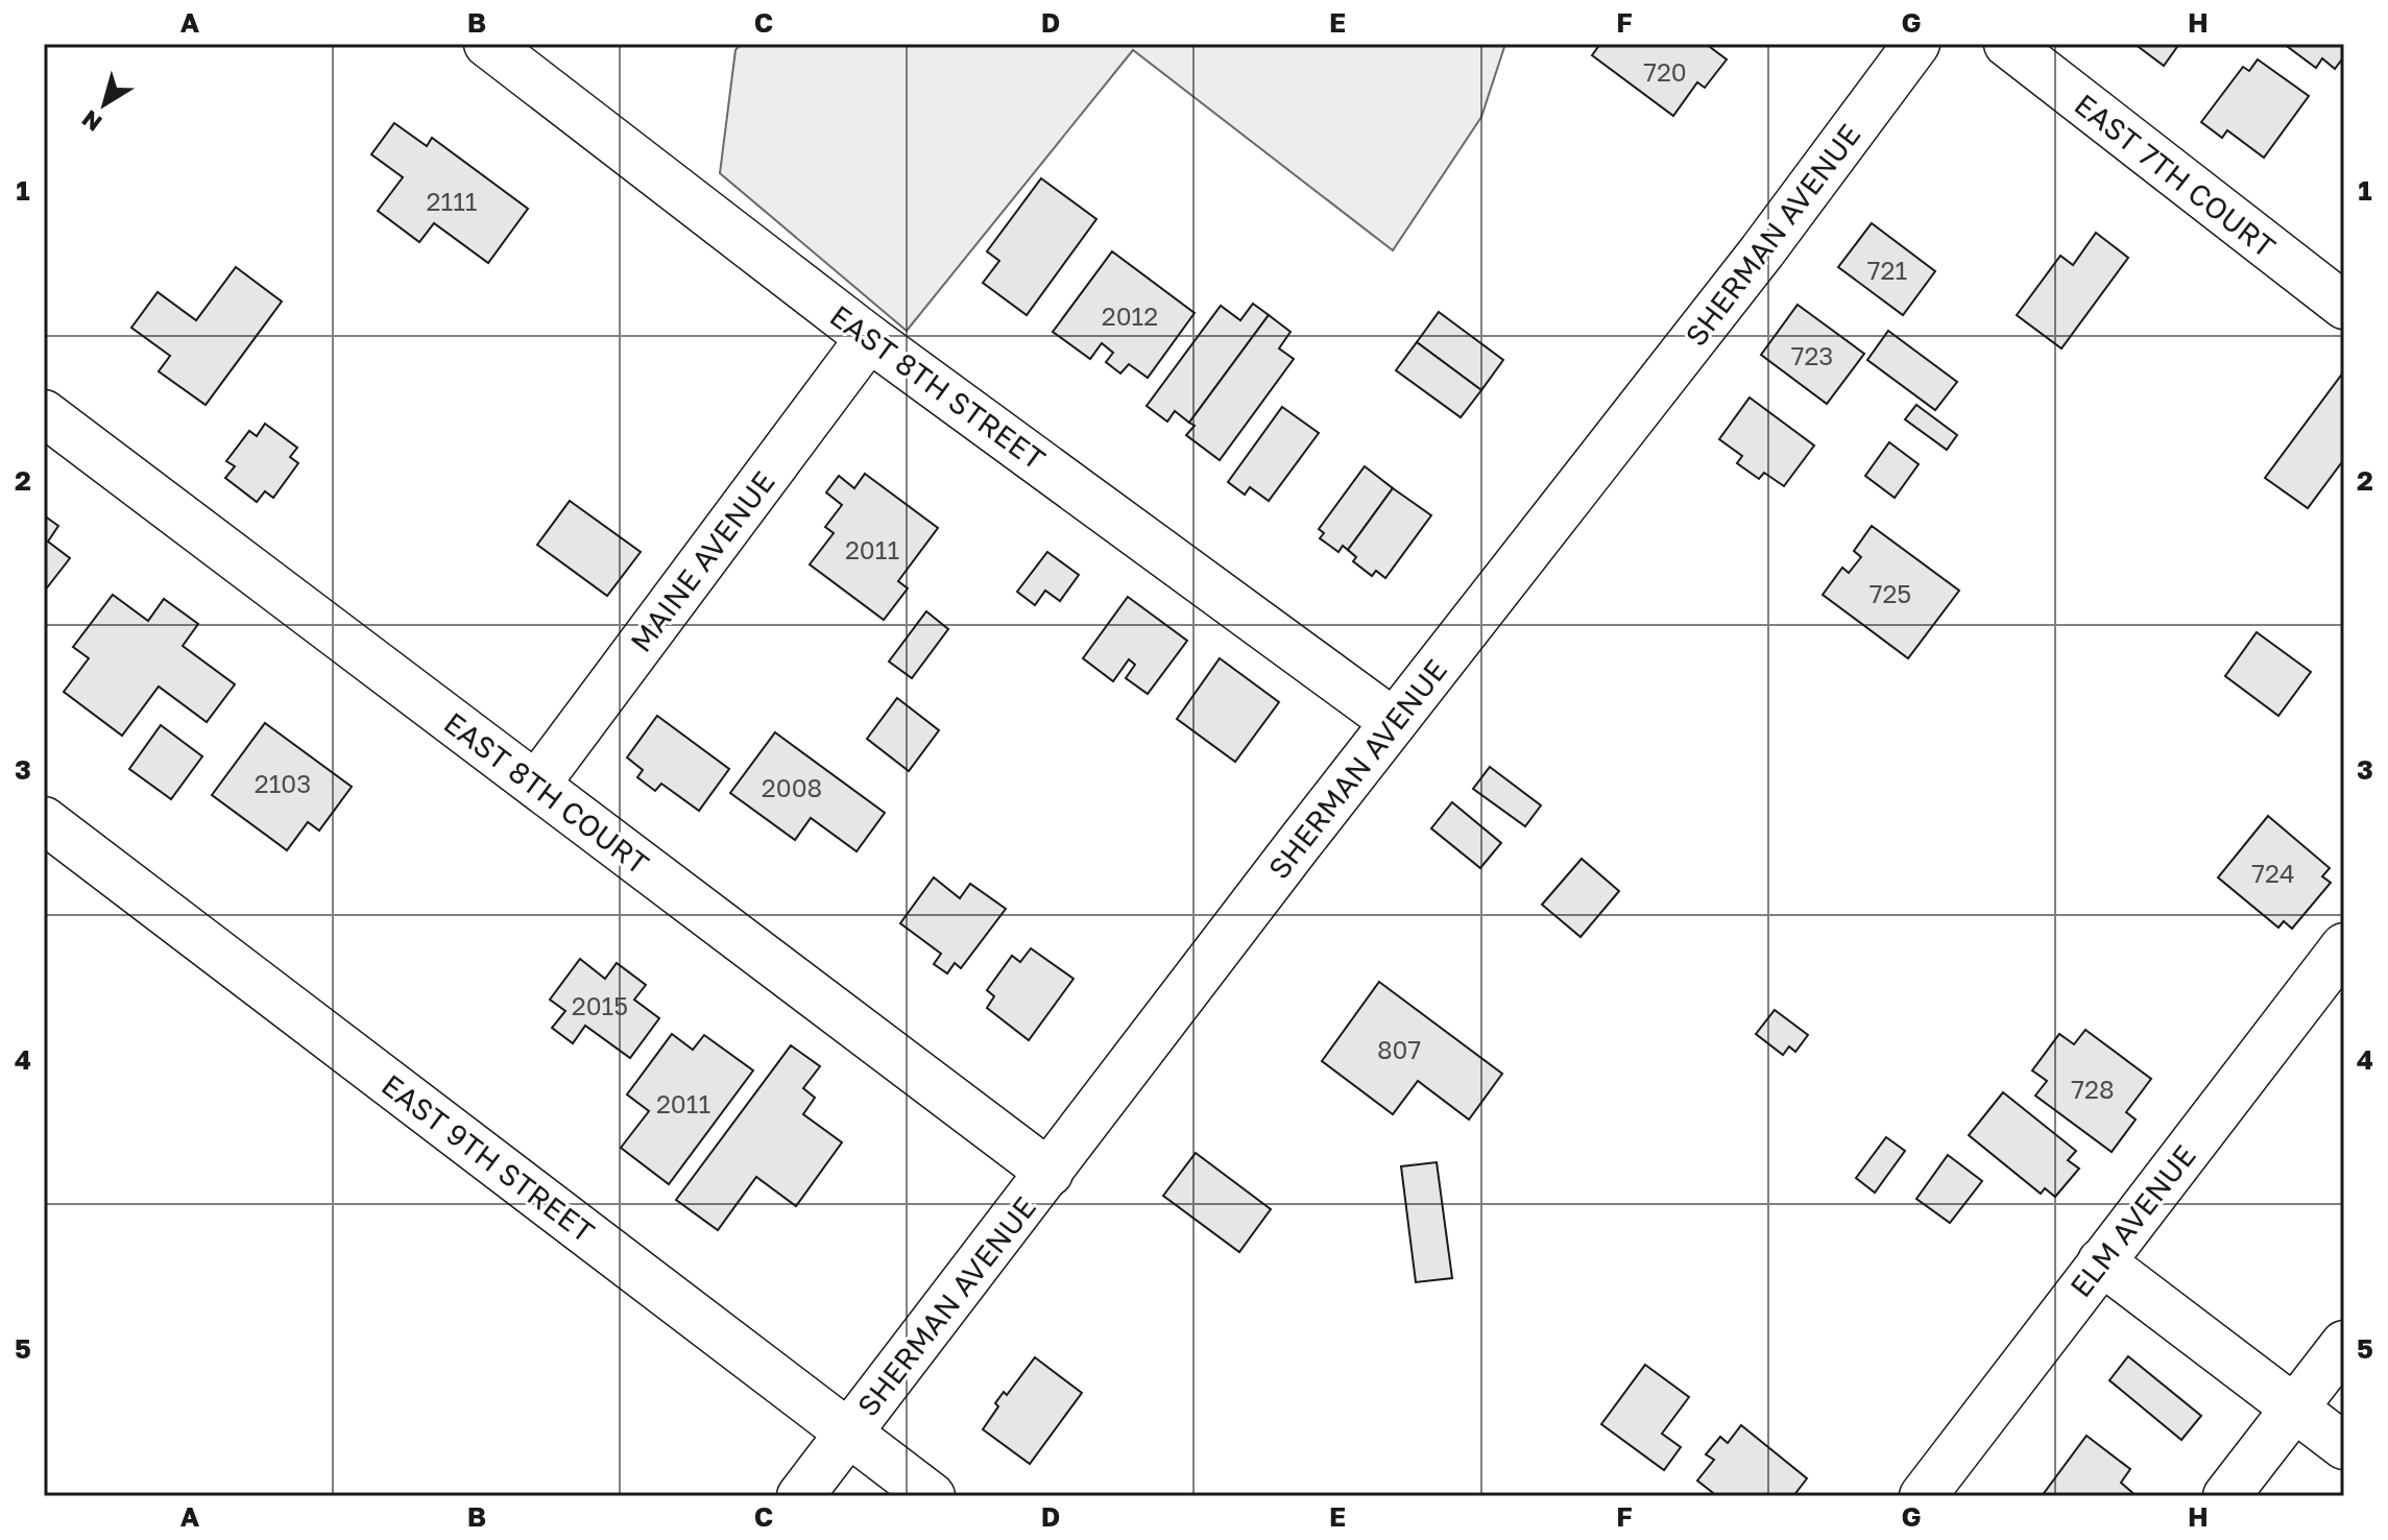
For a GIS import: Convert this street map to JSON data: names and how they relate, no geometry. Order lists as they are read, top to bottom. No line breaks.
{"streets":{"street":["EAST 7TH COURT","SHERMAN AVENUE","EAST 8TH STREET","MAINE AVENUE","EAST 8TH COURT","EAST 9TH STREET","ELM AVENUE"]},"crossings":[["SHERMAN AVENUE","EAST 8TH STREET"],["SHERMAN AVENUE","EAST 8TH COURT"],["SHERMAN AVENUE","EAST 9TH STREET"],["EAST 8TH STREET","MAINE AVENUE"],["MAINE AVENUE","EAST 8TH COURT"]],"house_numbers":["720","2111","721","2012","723","2011","725","2103","2008","724","2015","807","728","2011"],"north":"bottom left","grid":{"columns":["A","B","C","D","E","F","G","H"],"rows":["1","2","3","4","5"]}}
